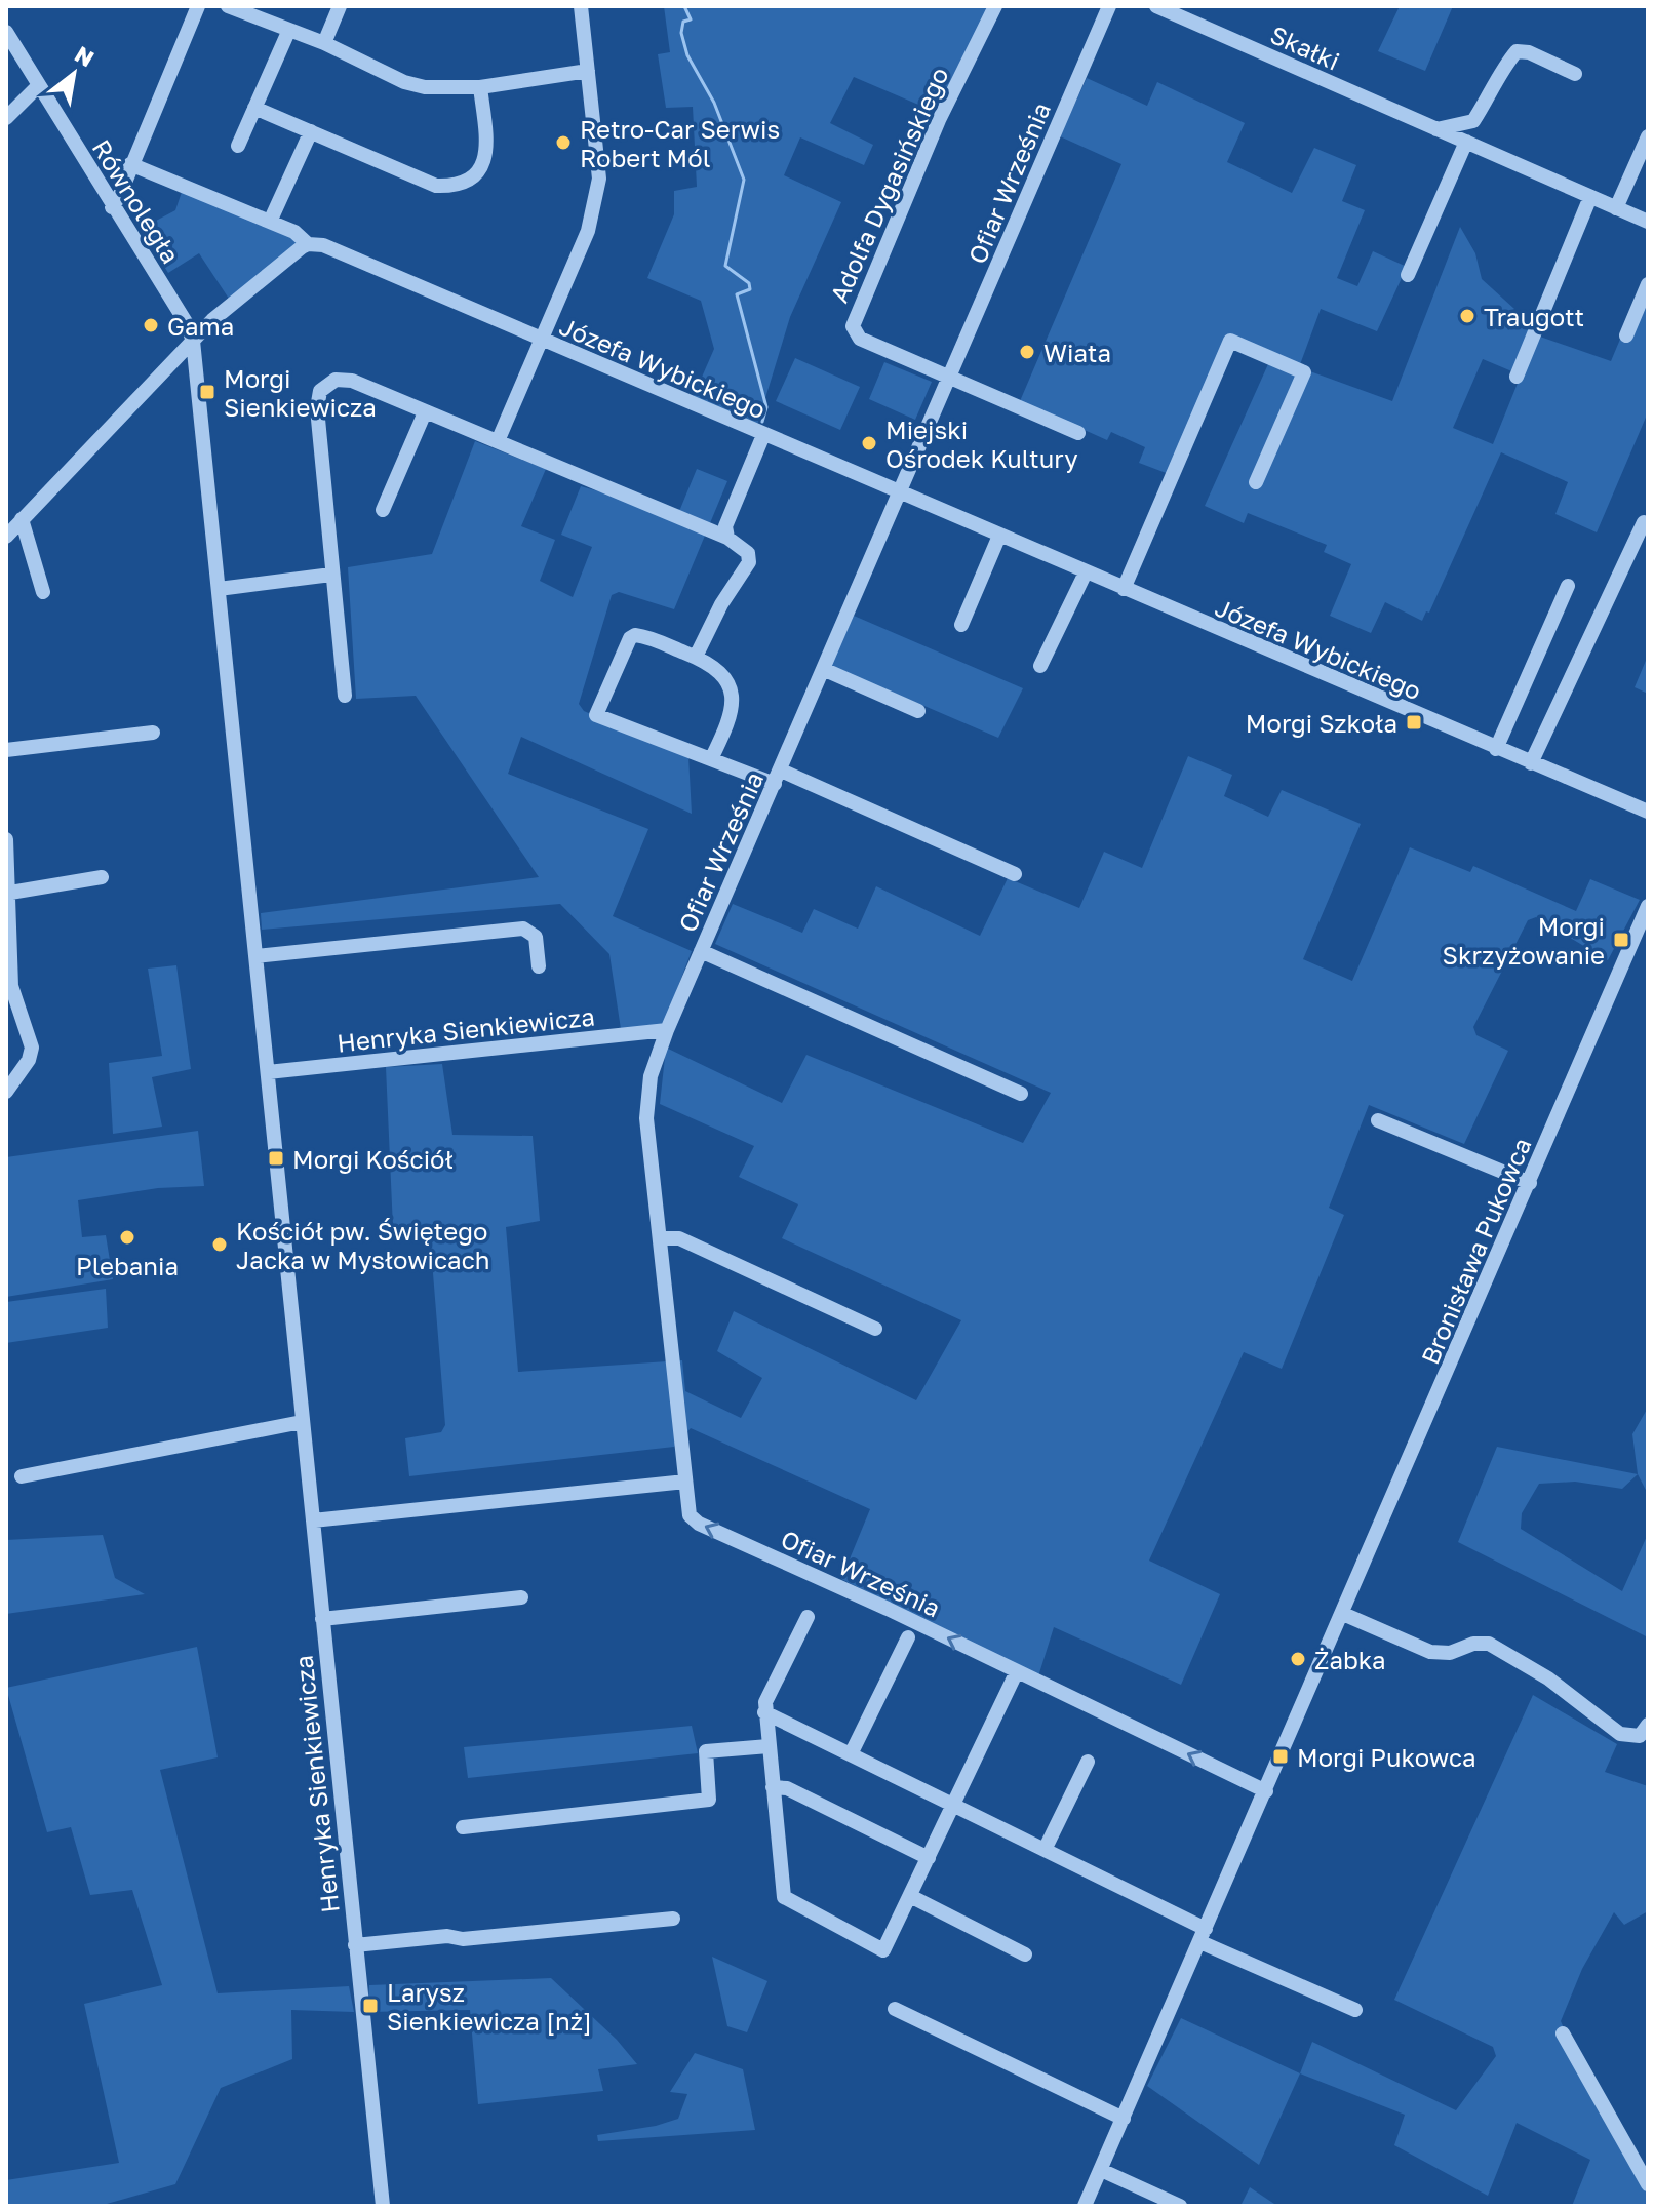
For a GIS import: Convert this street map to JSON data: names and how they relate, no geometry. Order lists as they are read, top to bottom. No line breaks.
{"streets":{"street":["Skałki","Ofiar Września","Adolfa Dygasińskiego","Równoległa","Józefa Wybickiego","Henryka Sienkiewicza","Bronisława Pukowca"]},"crossings":[["Ofiar Września","Adolfa Dygasińskiego"],["Ofiar Września","Józefa Wybickiego"],["Ofiar Września","Henryka Sienkiewicza"],["Ofiar Września","Bronisława Pukowca"],["Równoległa","Henryka Sienkiewicza"]],"places":{"other":["Retro-Car Serwis Robert Mól","Traugott","Gama","Wiata","Miejski Ośrodek Kultury","Plebania","Kościół pw. Świętego Jacka w Mysłowicach","Żabka"],"transit":["Morgi Sienkiewicza","Morgi Szkoła","Morgi Skrzyżowanie","Morgi Kościół","Morgi Pukowca","Larysz Sienkiewicza [nż]"]},"north":"top right"}
